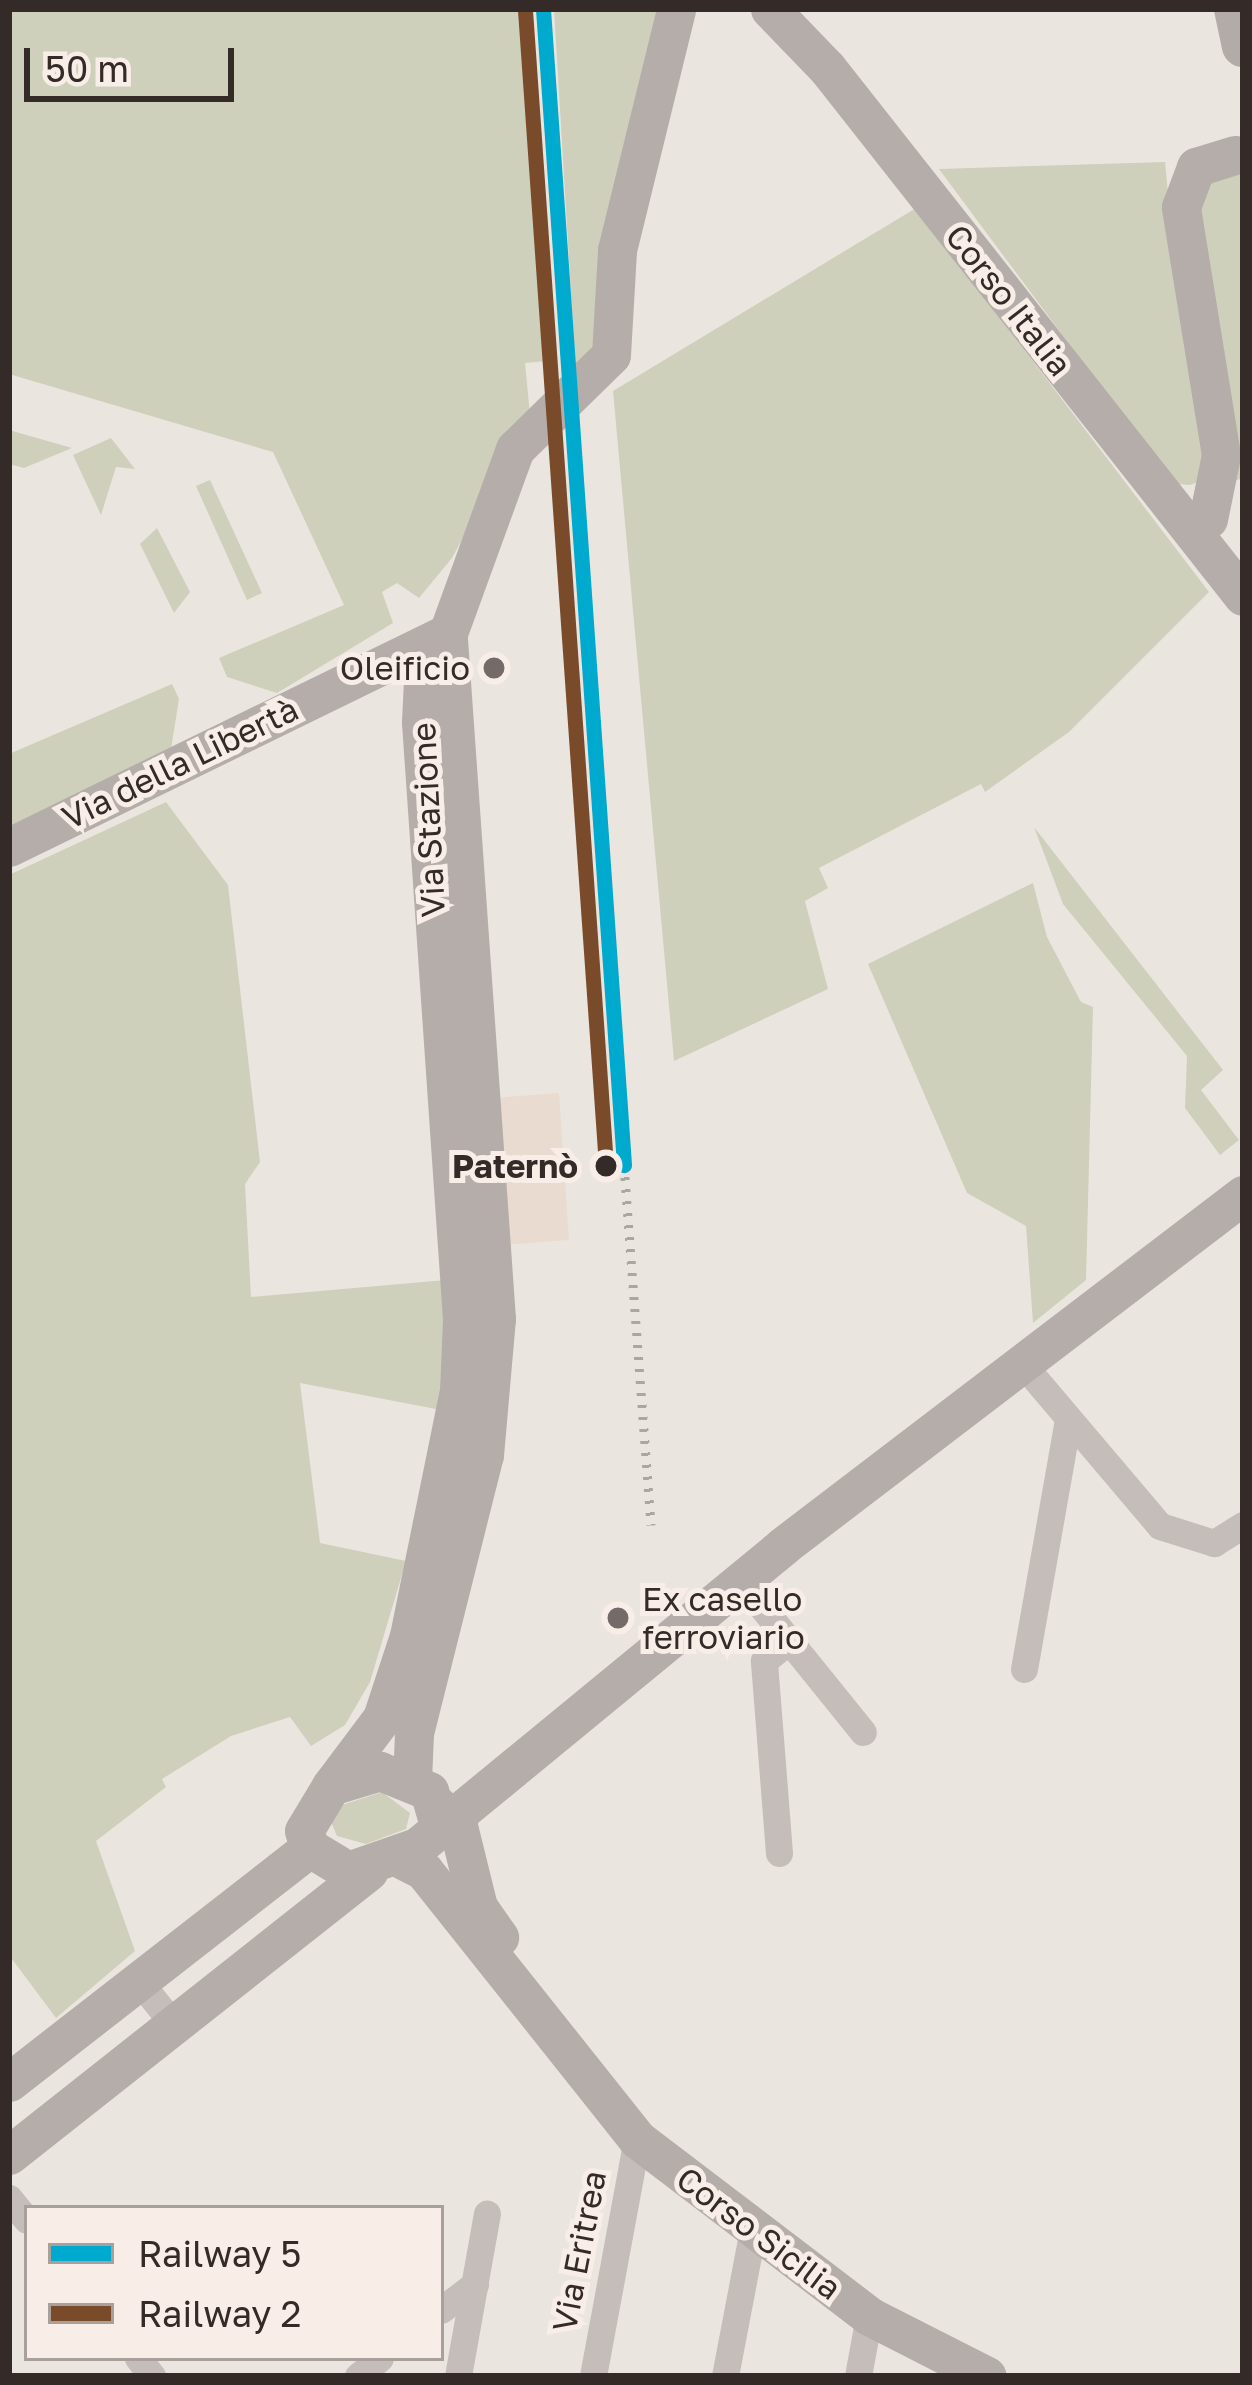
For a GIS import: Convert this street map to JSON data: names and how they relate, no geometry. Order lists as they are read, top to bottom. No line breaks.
{"streets":{"street":["Corso Italia","Via della Libertà","Via Stazione","Corso Sicilia","Via Eritrea"]},"crossings":[["Via della Libertà","Via Stazione"],["Corso Sicilia","Via Eritrea"]],"places":["Oleificio","Paternò","Ex casello ferroviario"],"lines":["rail line 5","rail line 2"],"legend":["Railway 5","Railway 2"],"scale_bar":"50 m"}
